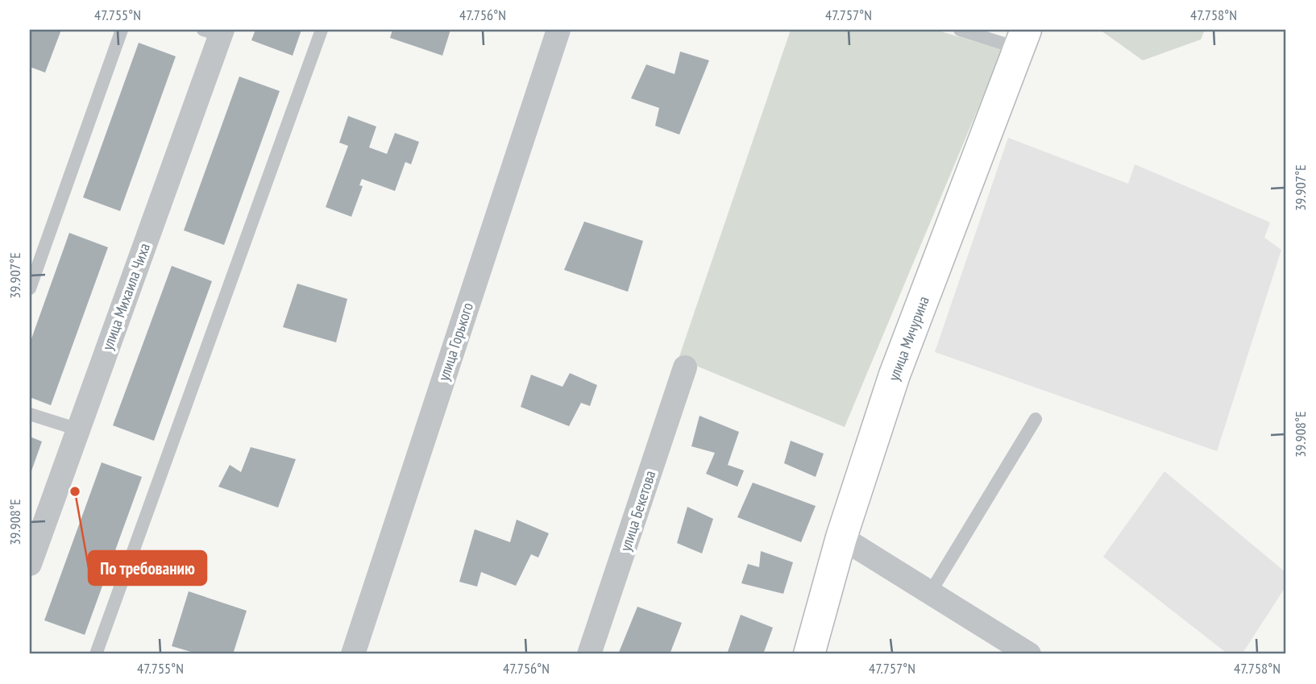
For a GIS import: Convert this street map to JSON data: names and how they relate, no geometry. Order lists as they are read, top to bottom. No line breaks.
{"streets":{"street":["улица Михаила Чиха","улица Мичурина","улица Горького","улица Бекетова"]},"places":["По требованию"],"coordinates":["47.755°N","47.756°N","47.757°N","47.758°N","39.907°E","39.908°E"]}
